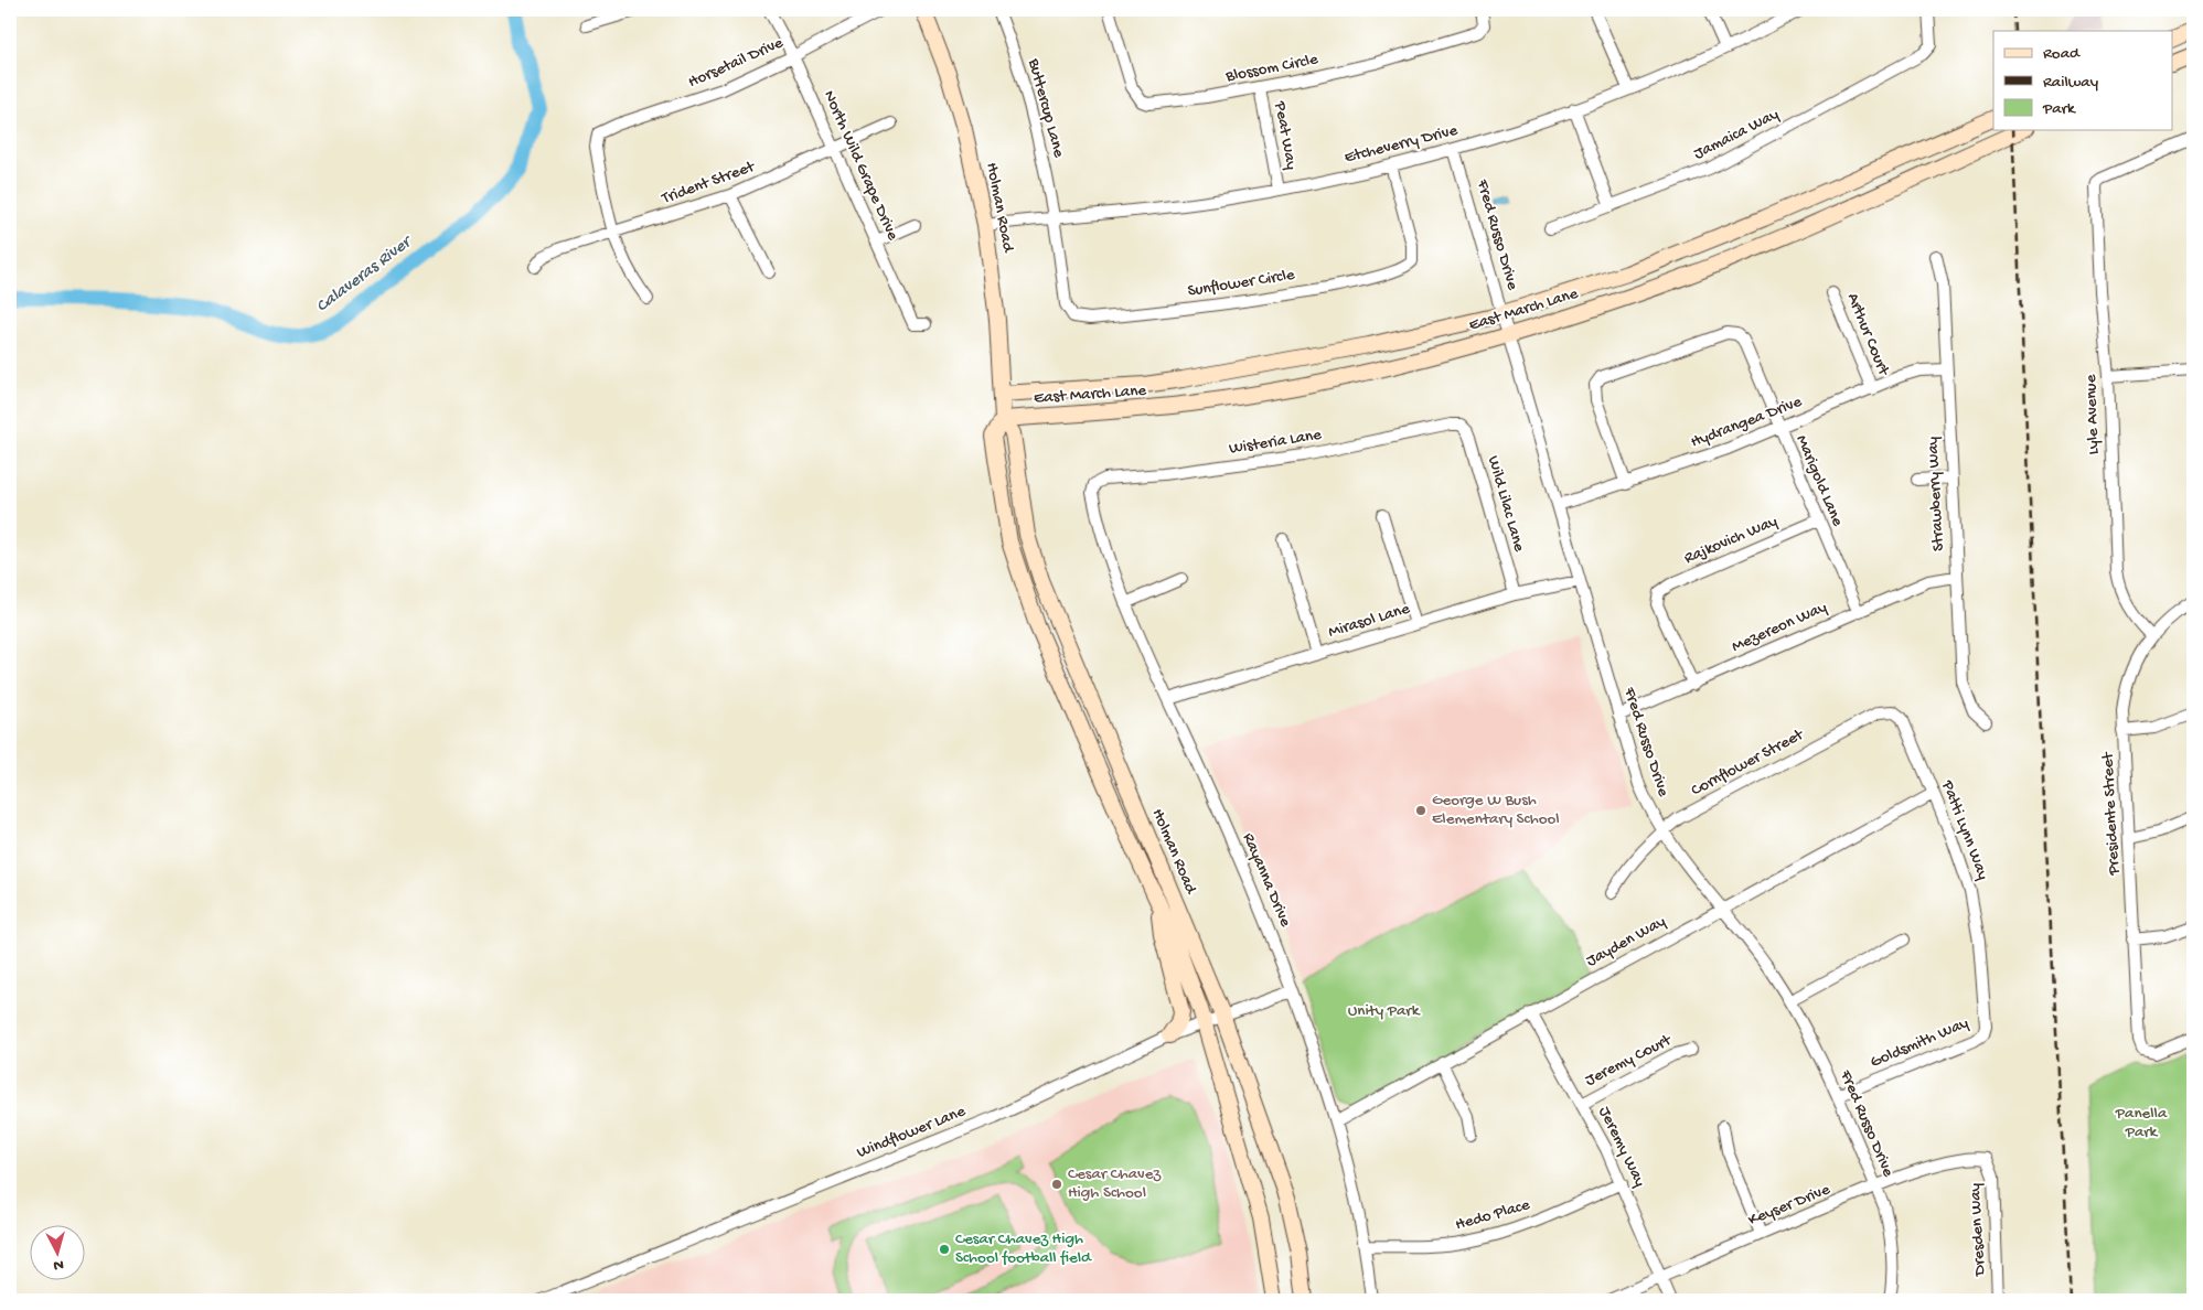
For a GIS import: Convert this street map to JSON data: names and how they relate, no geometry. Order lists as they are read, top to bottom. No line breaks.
{"streets":{"main road":["Holman Road","East March Lane"],"street":["Horsetail Drive","Blossom Circle","Buttercup Lane","Jamaica Way","Peat Way","Etcheverry Drive","North Wild Grape Drive","Trident Street","Fred Russo Drive","Sunflower Circle","Arthur Court","Lyle Avenue","Hydrangea Drive","Wisteria Lane","Marigold Lane","Strawberry Way","Wild Lilac Lane","Rajkovich Way","Mirasol Lane","Mezereon Way","Cornflower Street","Presidente Street","Patti Lynn Way","Rayanna Drive","Jayden Way","Goldsmith Way","Jeremy Court","Windflower Lane","Jeremy Way","Keyser Drive","Hedo Place","Dresden Way"]},"crossings":[["Horsetail Drive","North Wild Grape Drive"],["Horsetail Drive","Trident Street"],["Blossom Circle","Peat Way"],["Buttercup Lane","Etcheverry Drive"],["Buttercup Lane","Sunflower Circle"],["Peat Way","Etcheverry Drive"],["Etcheverry Drive","Holman Road"],["Etcheverry Drive","Fred Russo Drive"],["Etcheverry Drive","Sunflower Circle"],["North Wild Grape Drive","Trident Street"],["Holman Road","East March Lane"],["Holman Road","Windflower Lane"],["Fred Russo Drive","East March Lane"],["Fred Russo Drive","Hydrangea Drive"],["Fred Russo Drive","Mirasol Lane"],["Fred Russo Drive","Mezereon Way"],["Fred Russo Drive","Cornflower Street"],["Fred Russo Drive","Jayden Way"],["Fred Russo Drive","Goldsmith Way"],["Fred Russo Drive","Keyser Drive"],["Arthur Court","Hydrangea Drive"],["Lyle Avenue","Presidente Street"],["Hydrangea Drive","Marigold Lane"],["Hydrangea Drive","Strawberry Way"],["Wisteria Lane","Wild Lilac Lane"],["Wisteria Lane","Rayanna Drive"],["Marigold Lane","Rajkovich Way"],["Marigold Lane","Mezereon Way"],["Strawberry Way","Mezereon Way"],["Wild Lilac Lane","Mirasol Lane"],["Rajkovich Way","Mezereon Way"],["Mirasol Lane","Rayanna Drive"],["Cornflower Street","Patti Lynn Way"],["Patti Lynn Way","Jayden Way"],["Patti Lynn Way","Goldsmith Way"],["Rayanna Drive","Jayden Way"],["Rayanna Drive","Windflower Lane"],["Rayanna Drive","Hedo Place"],["Jayden Way","Jeremy Way"],["Jeremy Court","Jeremy Way"],["Jeremy Way","Keyser Drive"],["Jeremy Way","Hedo Place"],["Keyser Drive","Dresden Way"]],"water":["Calaveras River"],"parks":["Unity Park","Panella Park"],"places":["George W Bush Elementary School","Cesar Chavez High School","Cesar Chavez High School football field"],"legend":["Road","Railway","Park"],"north":"bottom"}
